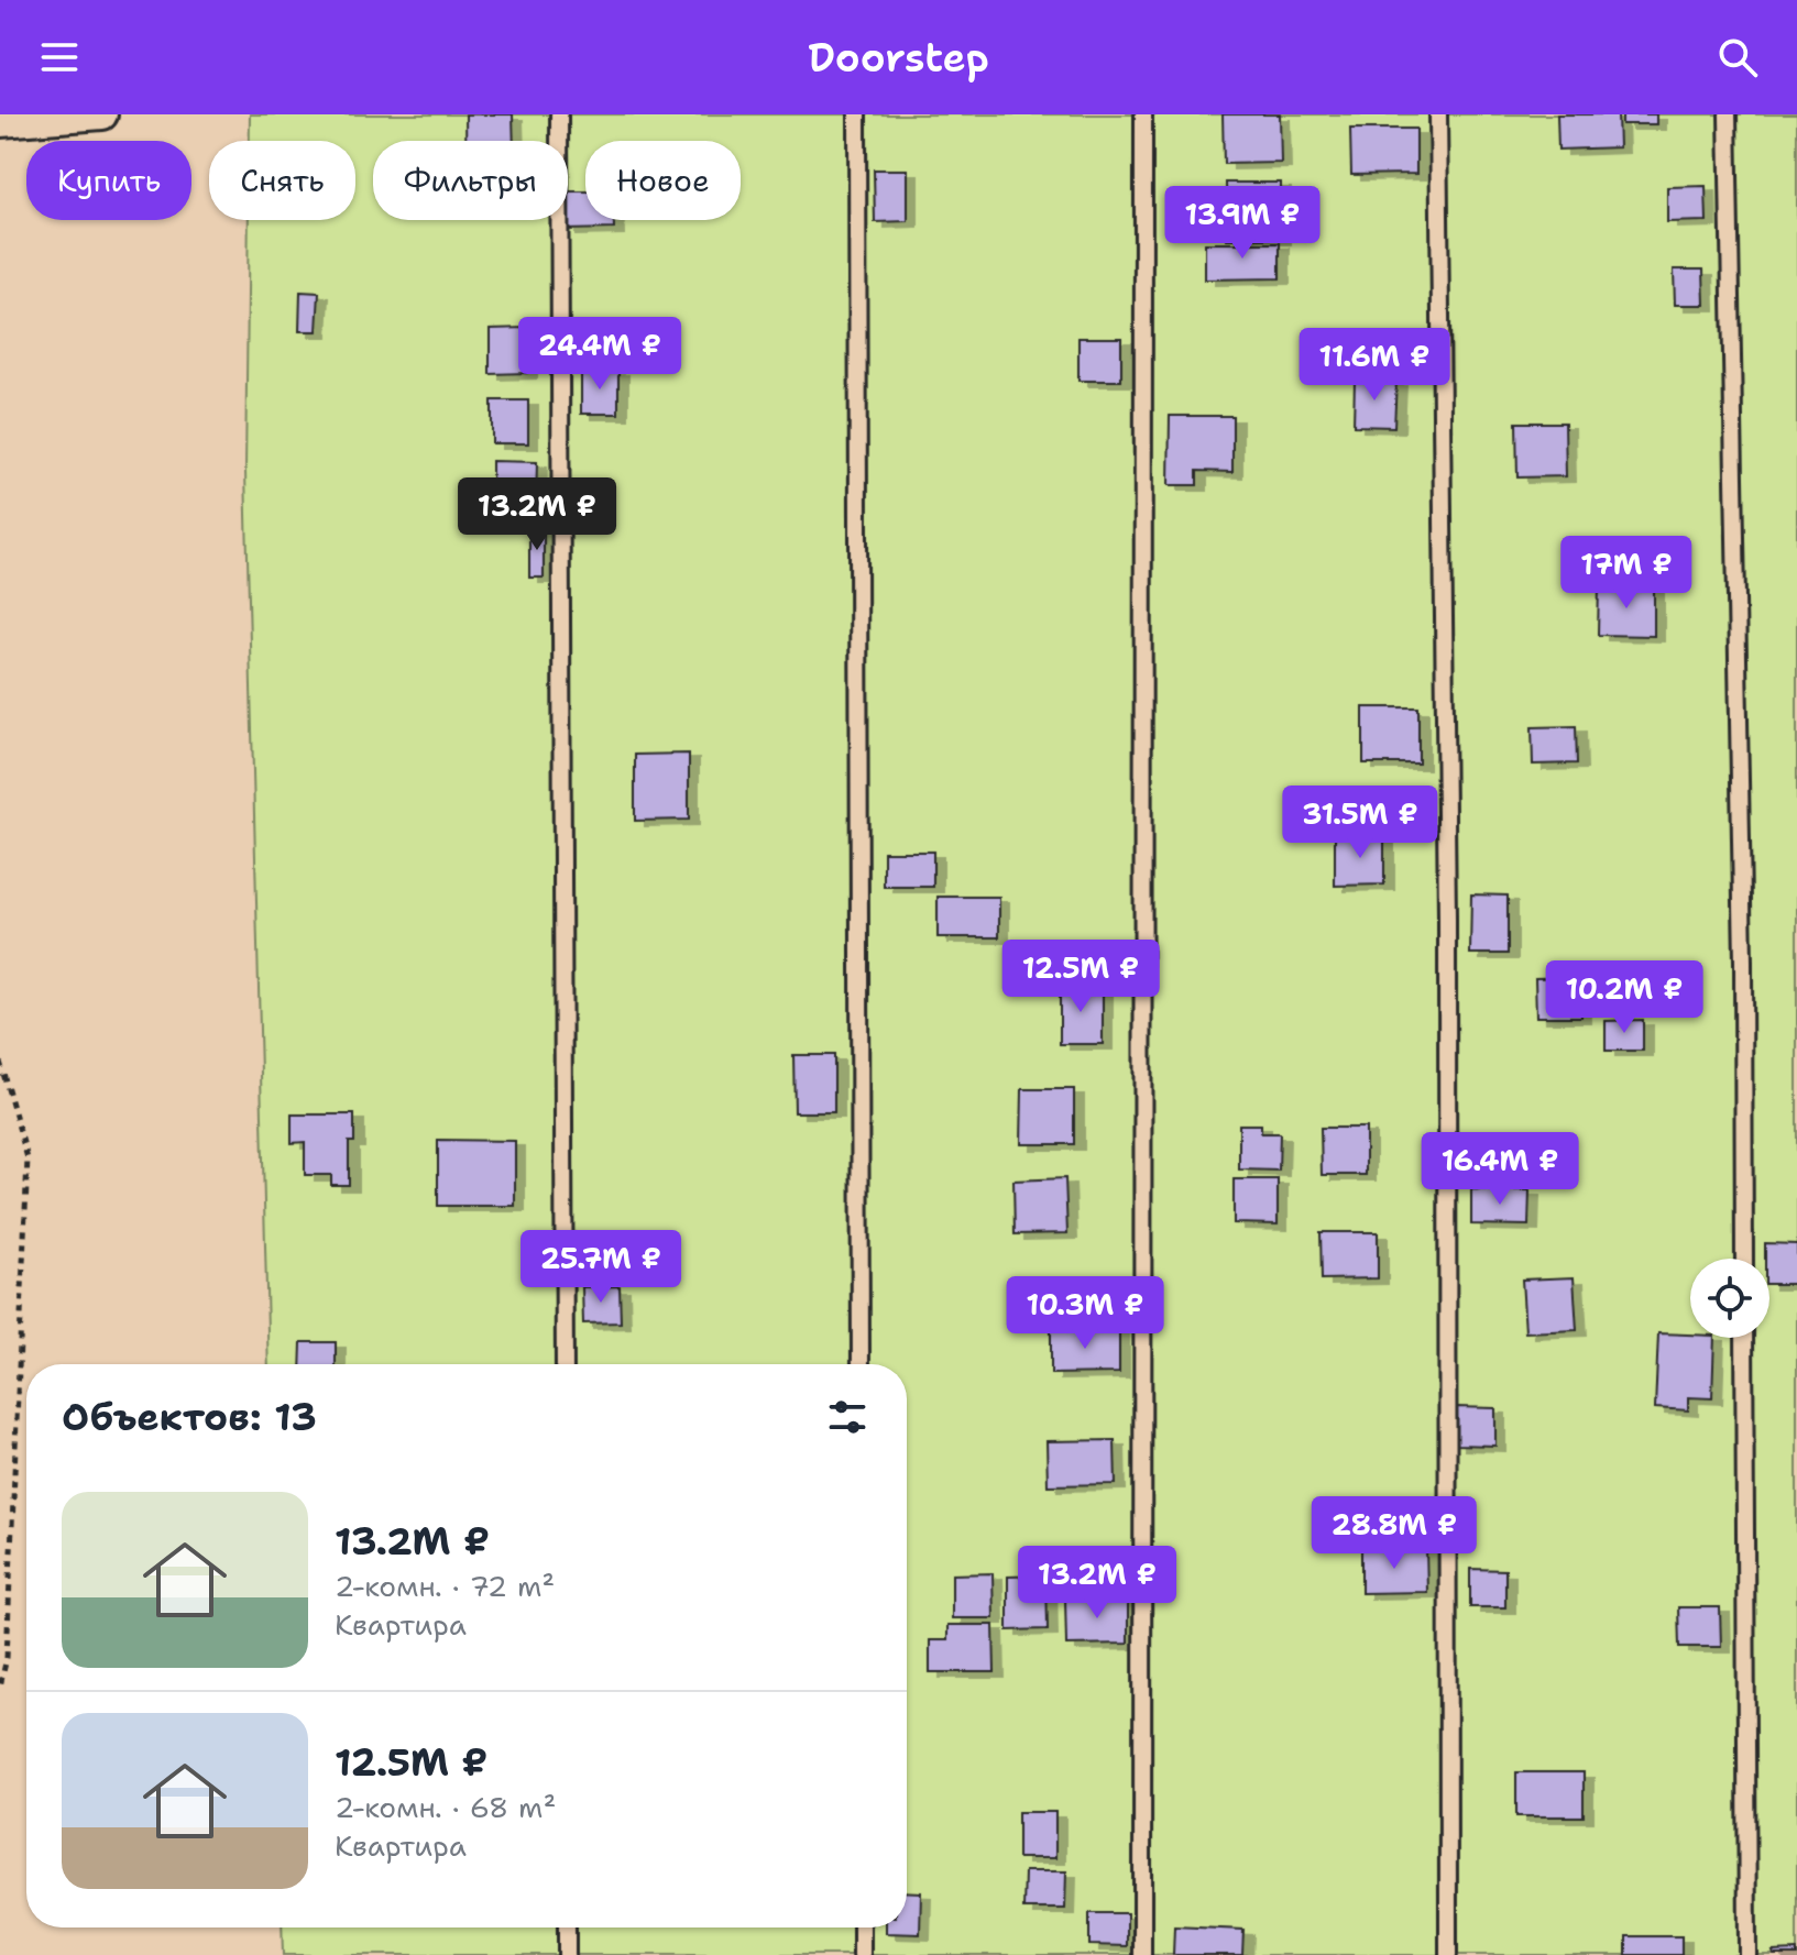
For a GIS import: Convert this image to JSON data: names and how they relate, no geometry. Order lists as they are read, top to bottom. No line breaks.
{"page":{"header":"Doorstep","chip":["Купить","Снять","Фильтры","Новое"],"price":["13.9M ₽","24.4M ₽","11.6M ₽","13.2M ₽","17M ₽","31.5M ₽","12.5M ₽","10.2M ₽","16.4M ₽","25.7M ₽","10.3M ₽","28.8M ₽","13.2M ₽"],"heading":"Объектов: 13","list":[{"name":"13.2M ₽","note":"2-комн. · 72 m² · Квартира"},{"name":"12.5M ₽","note":"2-комн. · 68 m² · Квартира"}]}}
